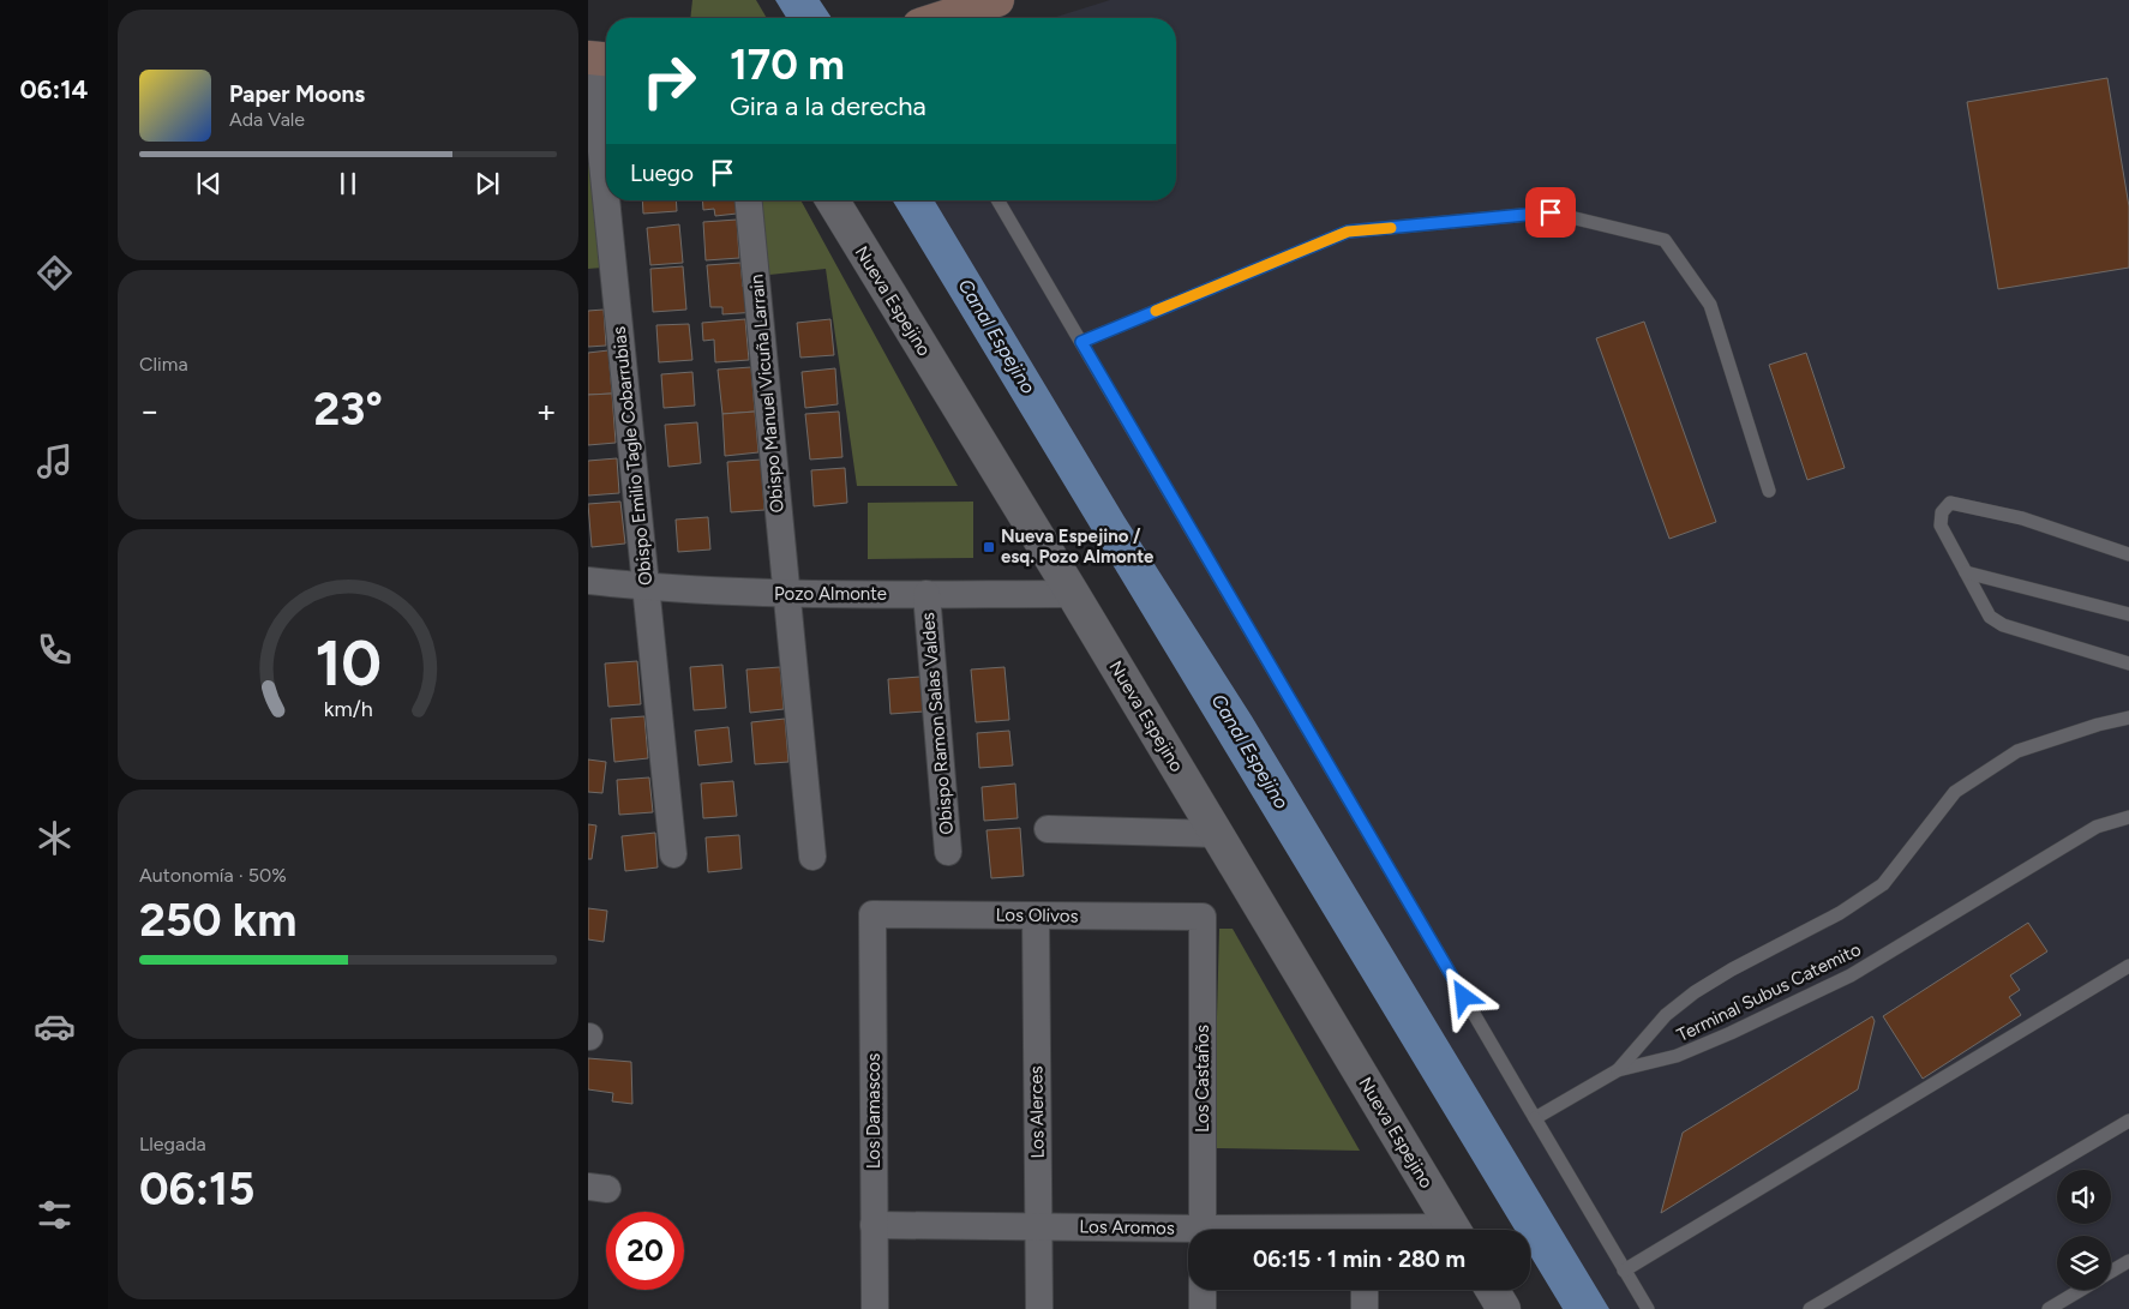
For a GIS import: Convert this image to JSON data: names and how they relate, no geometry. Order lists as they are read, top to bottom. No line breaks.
{"streets":{"street":["Nueva Espejino","Obispo Manuel Vicuña Larrain","Obispo Emilio Tagle Cobarrubias","Pozo Almonte","Obispo Ramon Salas Valdes","Los Olivos","Los Castaños","Los Damascos","Los Alerces","Los Aromos"],"lane":["Terminal Subus Catemito"]},"crossings":[["Nueva Espejino","Pozo Almonte"],["Obispo Manuel Vicuña Larrain","Pozo Almonte"],["Obispo Emilio Tagle Cobarrubias","Pozo Almonte"],["Pozo Almonte","Obispo Ramon Salas Valdes"],["Los Olivos","Los Castaños"],["Los Olivos","Los Damascos"],["Los Olivos","Los Alerces"],["Los Damascos","Los Aromos"],["Los Alerces","Los Aromos"]],"water":["Canal Espejino"],"places":{"transit":["Nueva Espejino / esq. Pozo Almonte"]},"page":{"tabs":"06:14","turn":["170 m","Gira a la derecha"],"song":["Paper Moons","Ada Vale"],"then":"Luego","tile":["Clima",["Autonomía · 50%","250 km"],["Llegada","06:15"]],"heat":["−","23°","+"],"limit":"20","trip":"06:15 · 1 min · 280 m","gauge":["10","km/h"]}}
